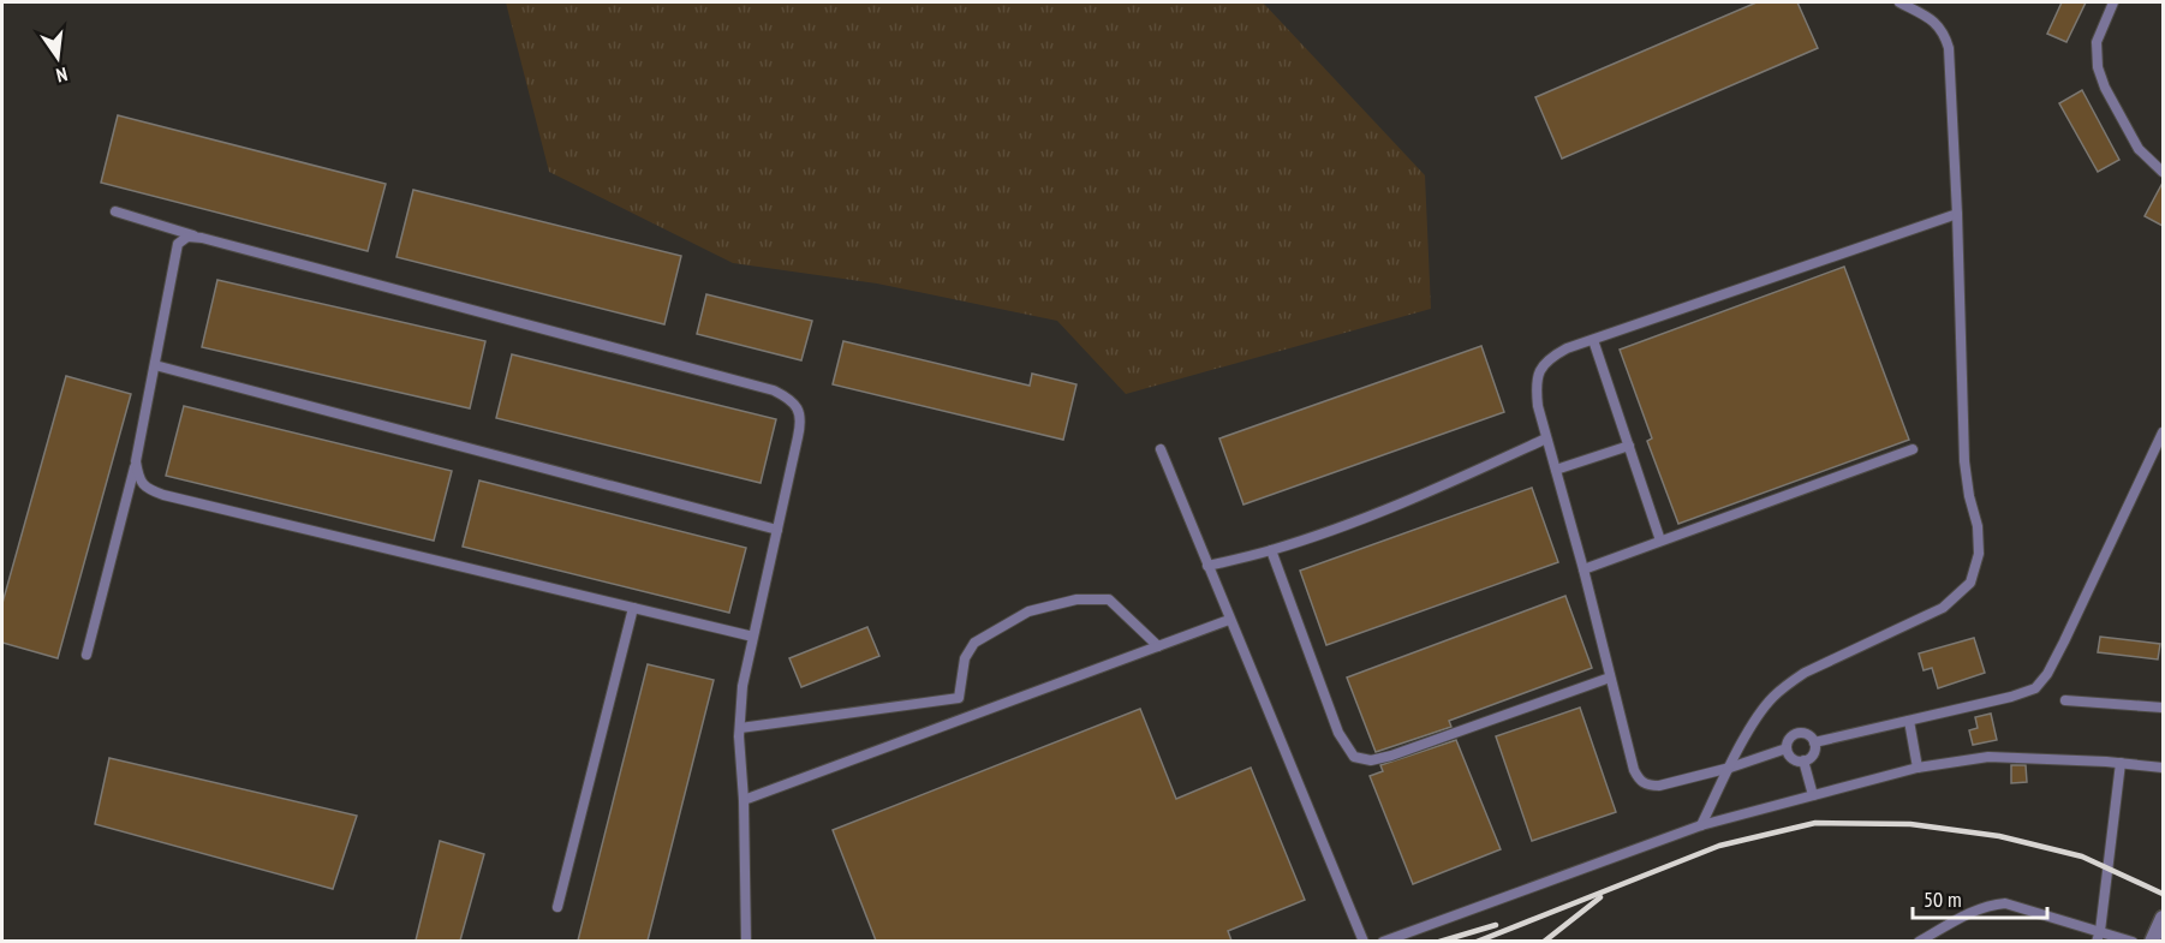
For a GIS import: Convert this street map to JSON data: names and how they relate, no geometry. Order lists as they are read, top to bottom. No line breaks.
{"scale_bar":"50 m","north":"bottom"}
